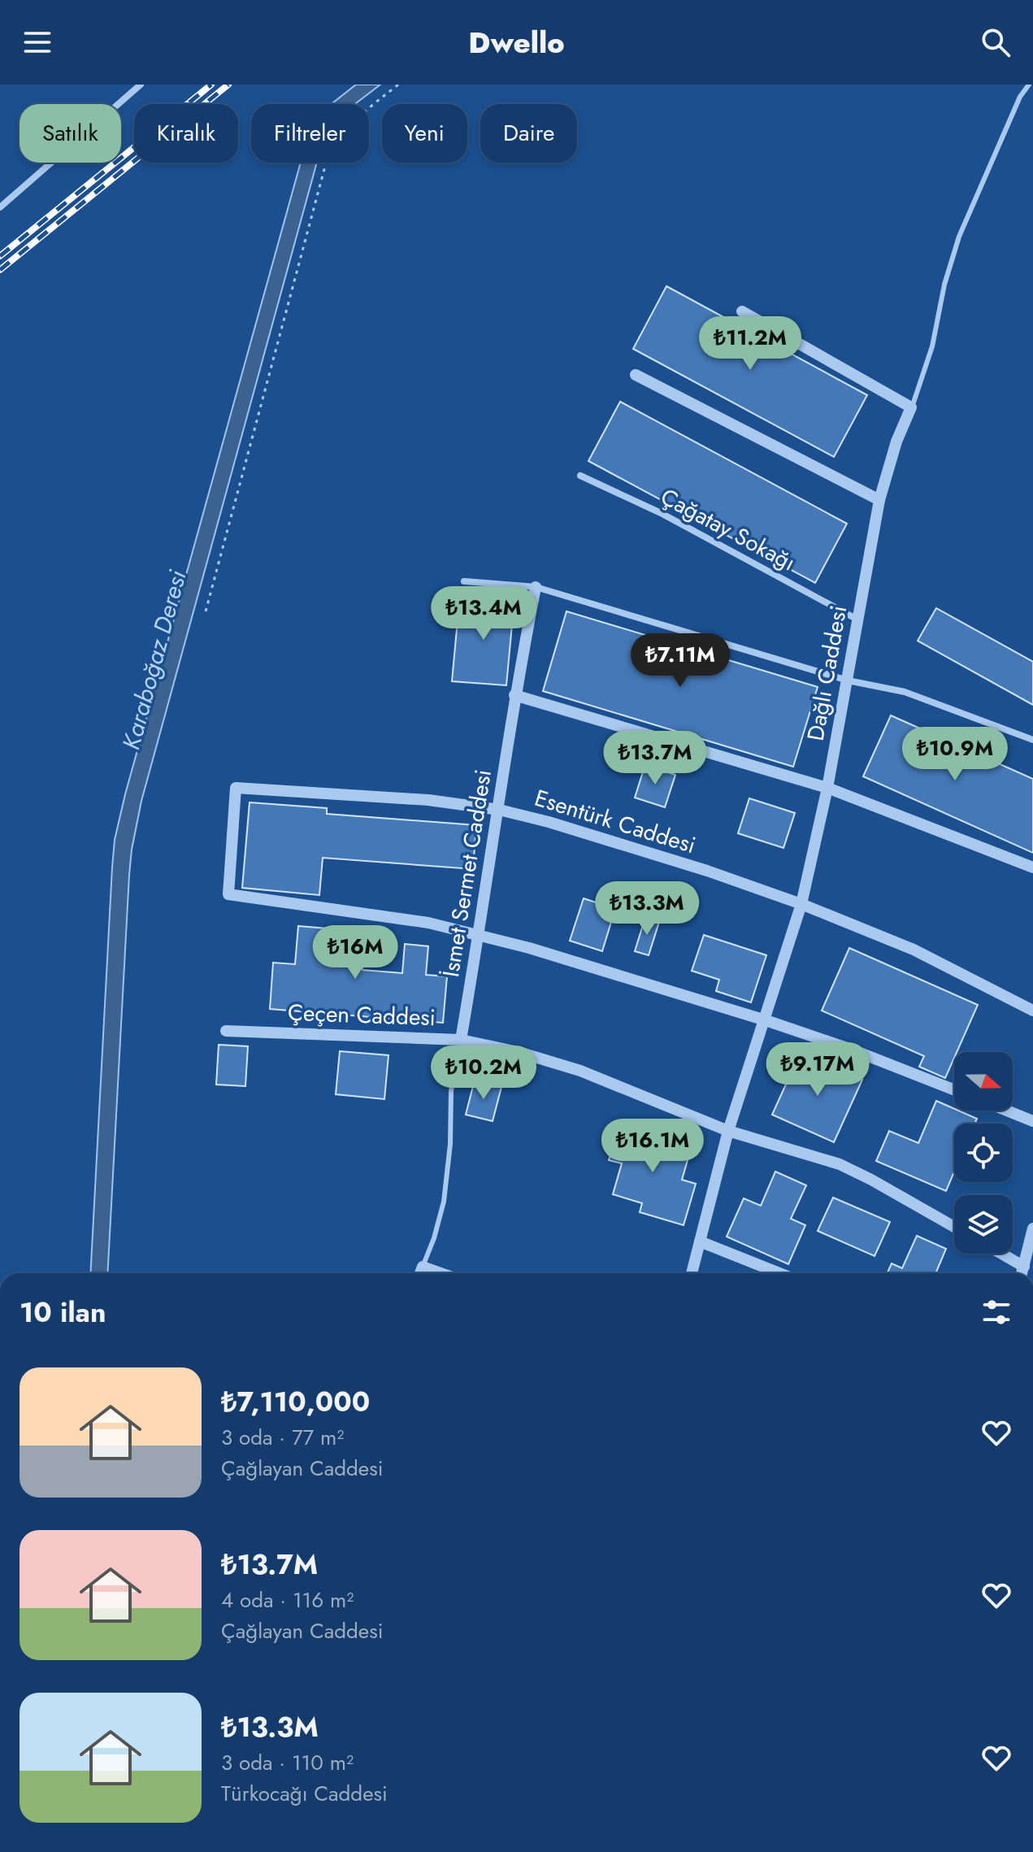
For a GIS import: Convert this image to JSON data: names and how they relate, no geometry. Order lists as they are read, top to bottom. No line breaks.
{"streets":{"street":["Çağatay Sokağı","Dağlı Caddesi","Esentürk Caddesi","İsmet Sermet Caddesi","Çeçen Caddesi"]},"crossings":[["Çağatay Sokağı","Dağlı Caddesi"],["Dağlı Caddesi","Esentürk Caddesi"],["Dağlı Caddesi","Çeçen Caddesi"],["Esentürk Caddesi","İsmet Sermet Caddesi"],["İsmet Sermet Caddesi","Çeçen Caddesi"]],"water":["Karaboğaz Deresi"],"north":"right","page":{"header":"Dwello","chip":["Satılık","Kiralık","Filtreler","Yeni","Daire"],"price":["₺11.2M","₺13.4M","₺7.11M","₺10.9M","₺13.7M","₺13.3M","₺16M","₺9.17M","₺10.2M","₺16.1M"],"heading":"10 ilan","list":[{"name":"₺7,110,000","note":"3 oda · 77 m² · Çağlayan Caddesi"},{"name":"₺13.7M","note":"4 oda · 116 m² · Çağlayan Caddesi"},{"name":"₺13.3M","note":"3 oda · 110 m² · Türkocağı Caddesi"}]}}
